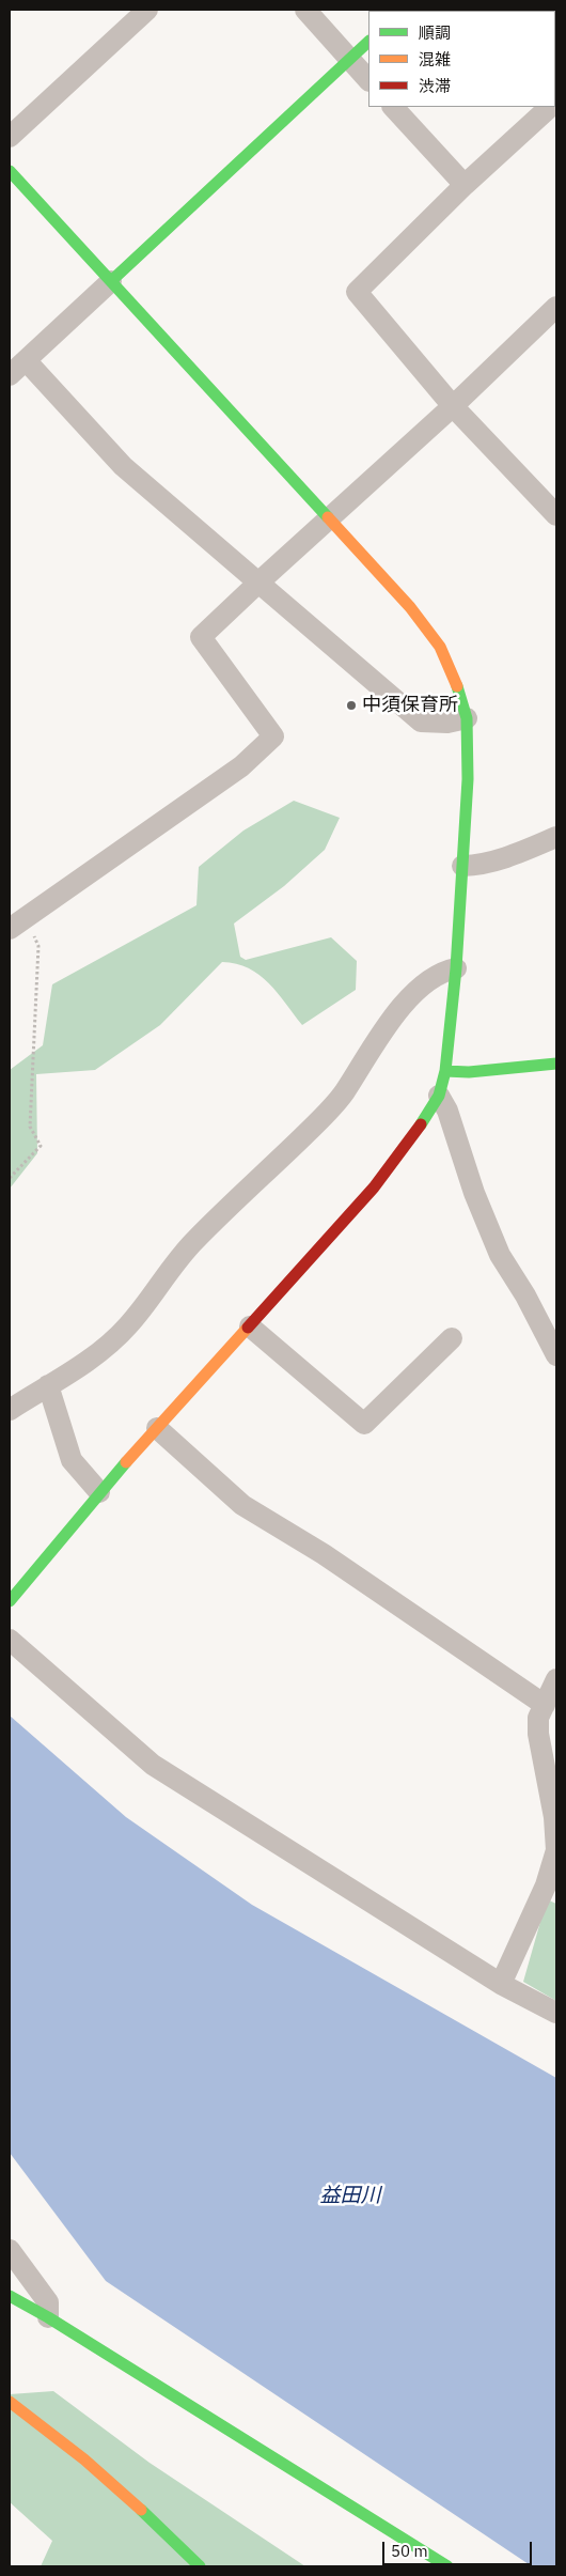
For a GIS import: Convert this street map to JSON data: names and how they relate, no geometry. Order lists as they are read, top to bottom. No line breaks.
{"water":["益田川"],"places":["中須保育所"],"legend":["順調","混雑","渋滞"],"scale_bar":"50 m"}
